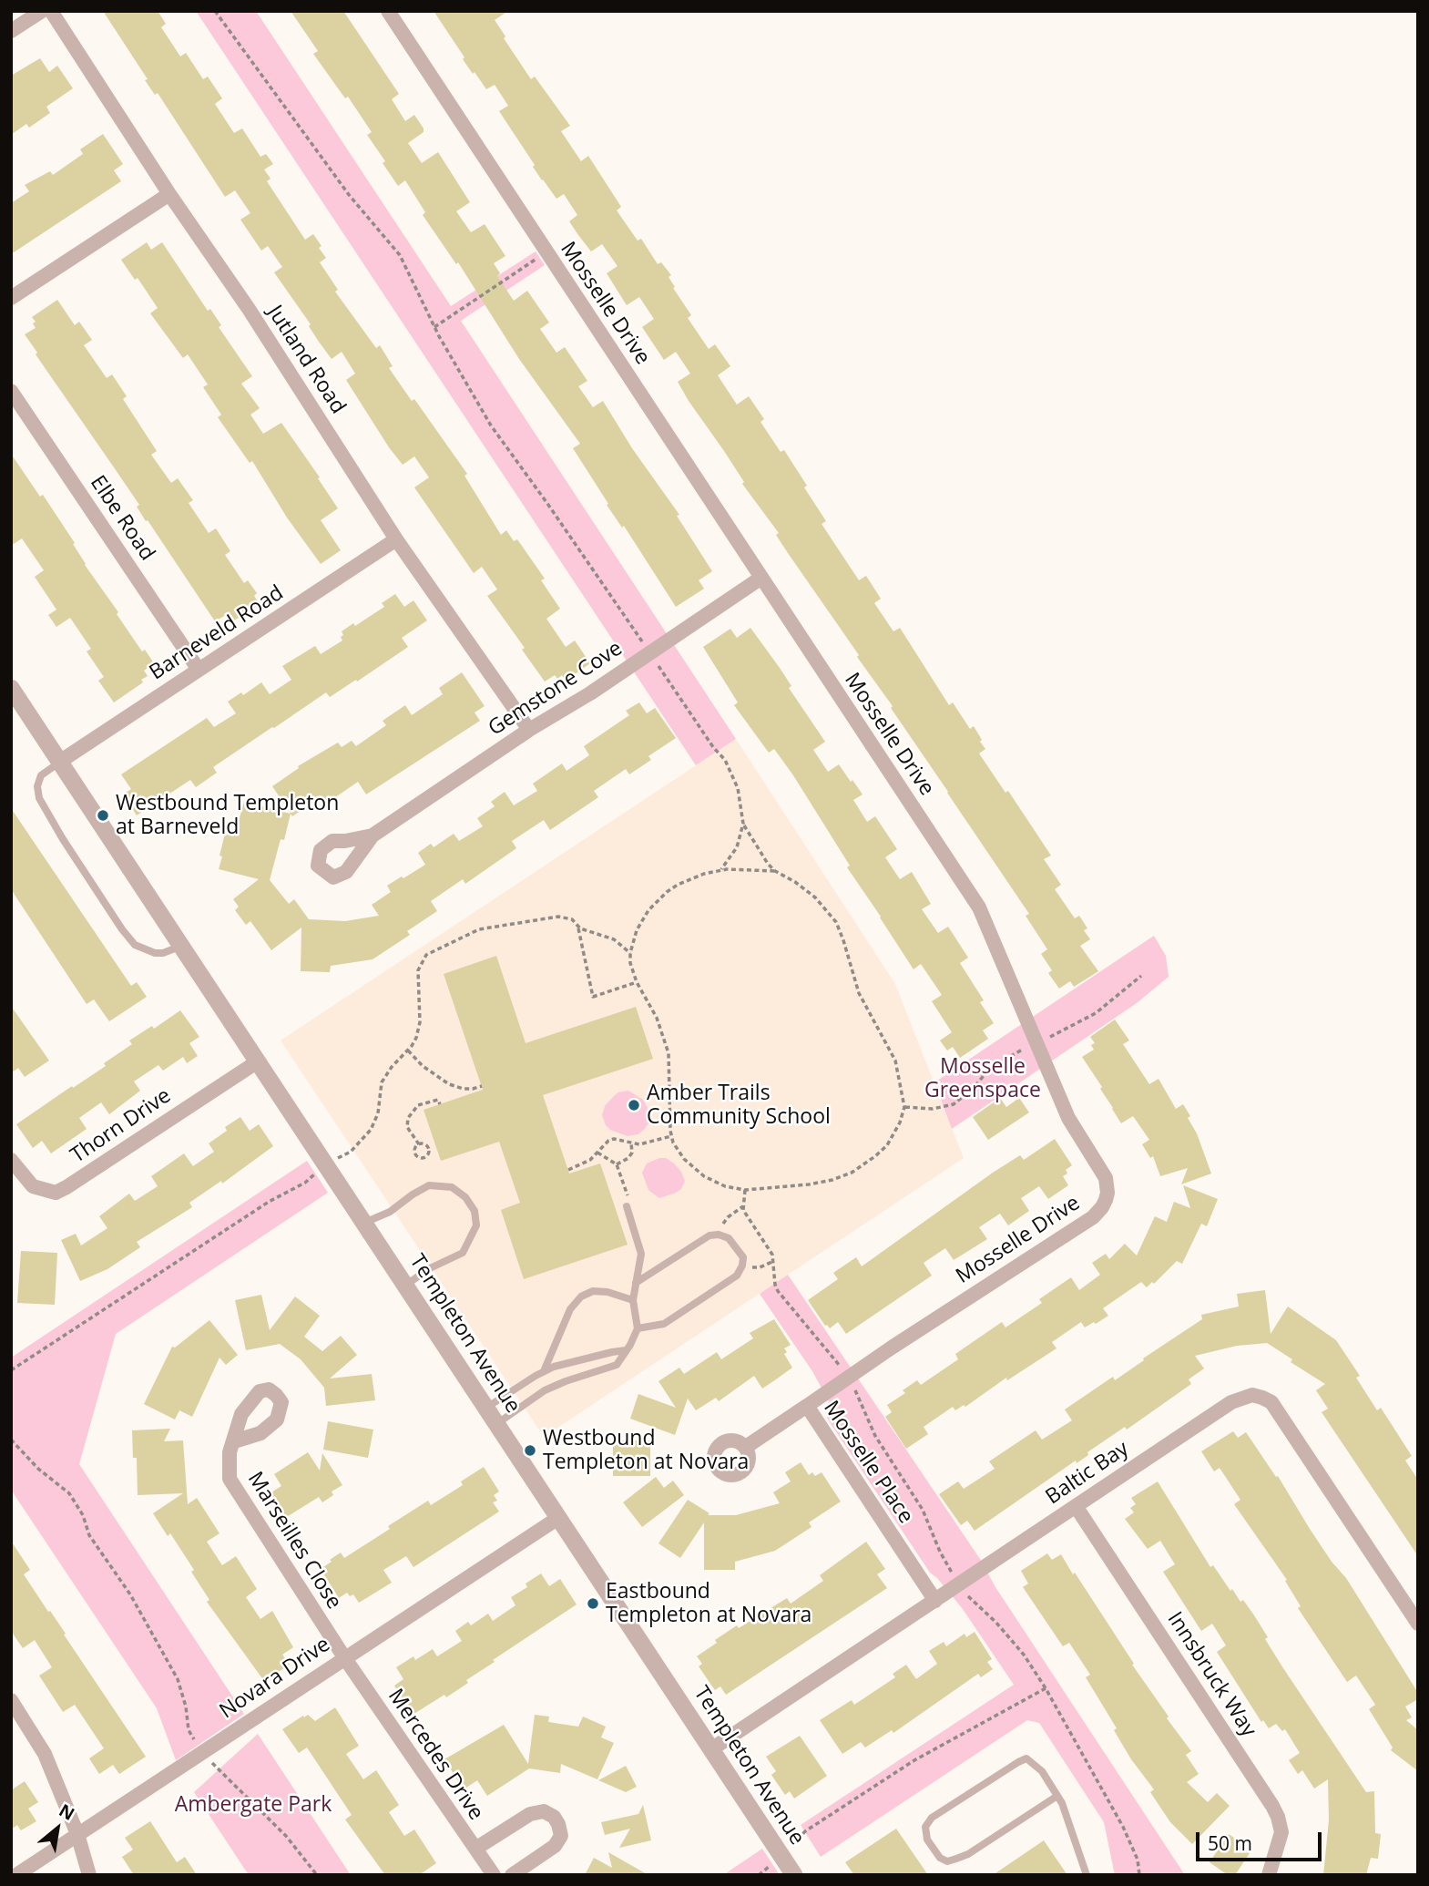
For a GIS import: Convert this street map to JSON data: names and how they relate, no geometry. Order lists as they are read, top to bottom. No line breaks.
{"streets":{"street":["Mosselle Drive","Jutland Road","Elbe Road","Barneveld Road","Gemstone Cove","Thorn Drive","Templeton Avenue","Mosselle Place","Baltic Bay","Marseilles Close","Innsbruck Way","Novara Drive","Mercedes Drive"]},"crossings":[["Mosselle Drive","Gemstone Cove"],["Mosselle Drive","Mosselle Place"],["Jutland Road","Barneveld Road"],["Jutland Road","Gemstone Cove"],["Elbe Road","Barneveld Road"],["Barneveld Road","Templeton Avenue"],["Thorn Drive","Templeton Avenue"],["Templeton Avenue","Baltic Bay"],["Templeton Avenue","Novara Drive"],["Mosselle Place","Baltic Bay"],["Baltic Bay","Innsbruck Way"],["Marseilles Close","Novara Drive"],["Marseilles Close","Mercedes Drive"],["Novara Drive","Mercedes Drive"]],"parks":["Mosselle Greenspace","Ambergate Park"],"places":["Westbound Templeton at Barneveld","Amber Trails Community School","Westbound Templeton at Novara","Eastbound Templeton at Novara"],"scale_bar":"50 m","north":"top right"}
